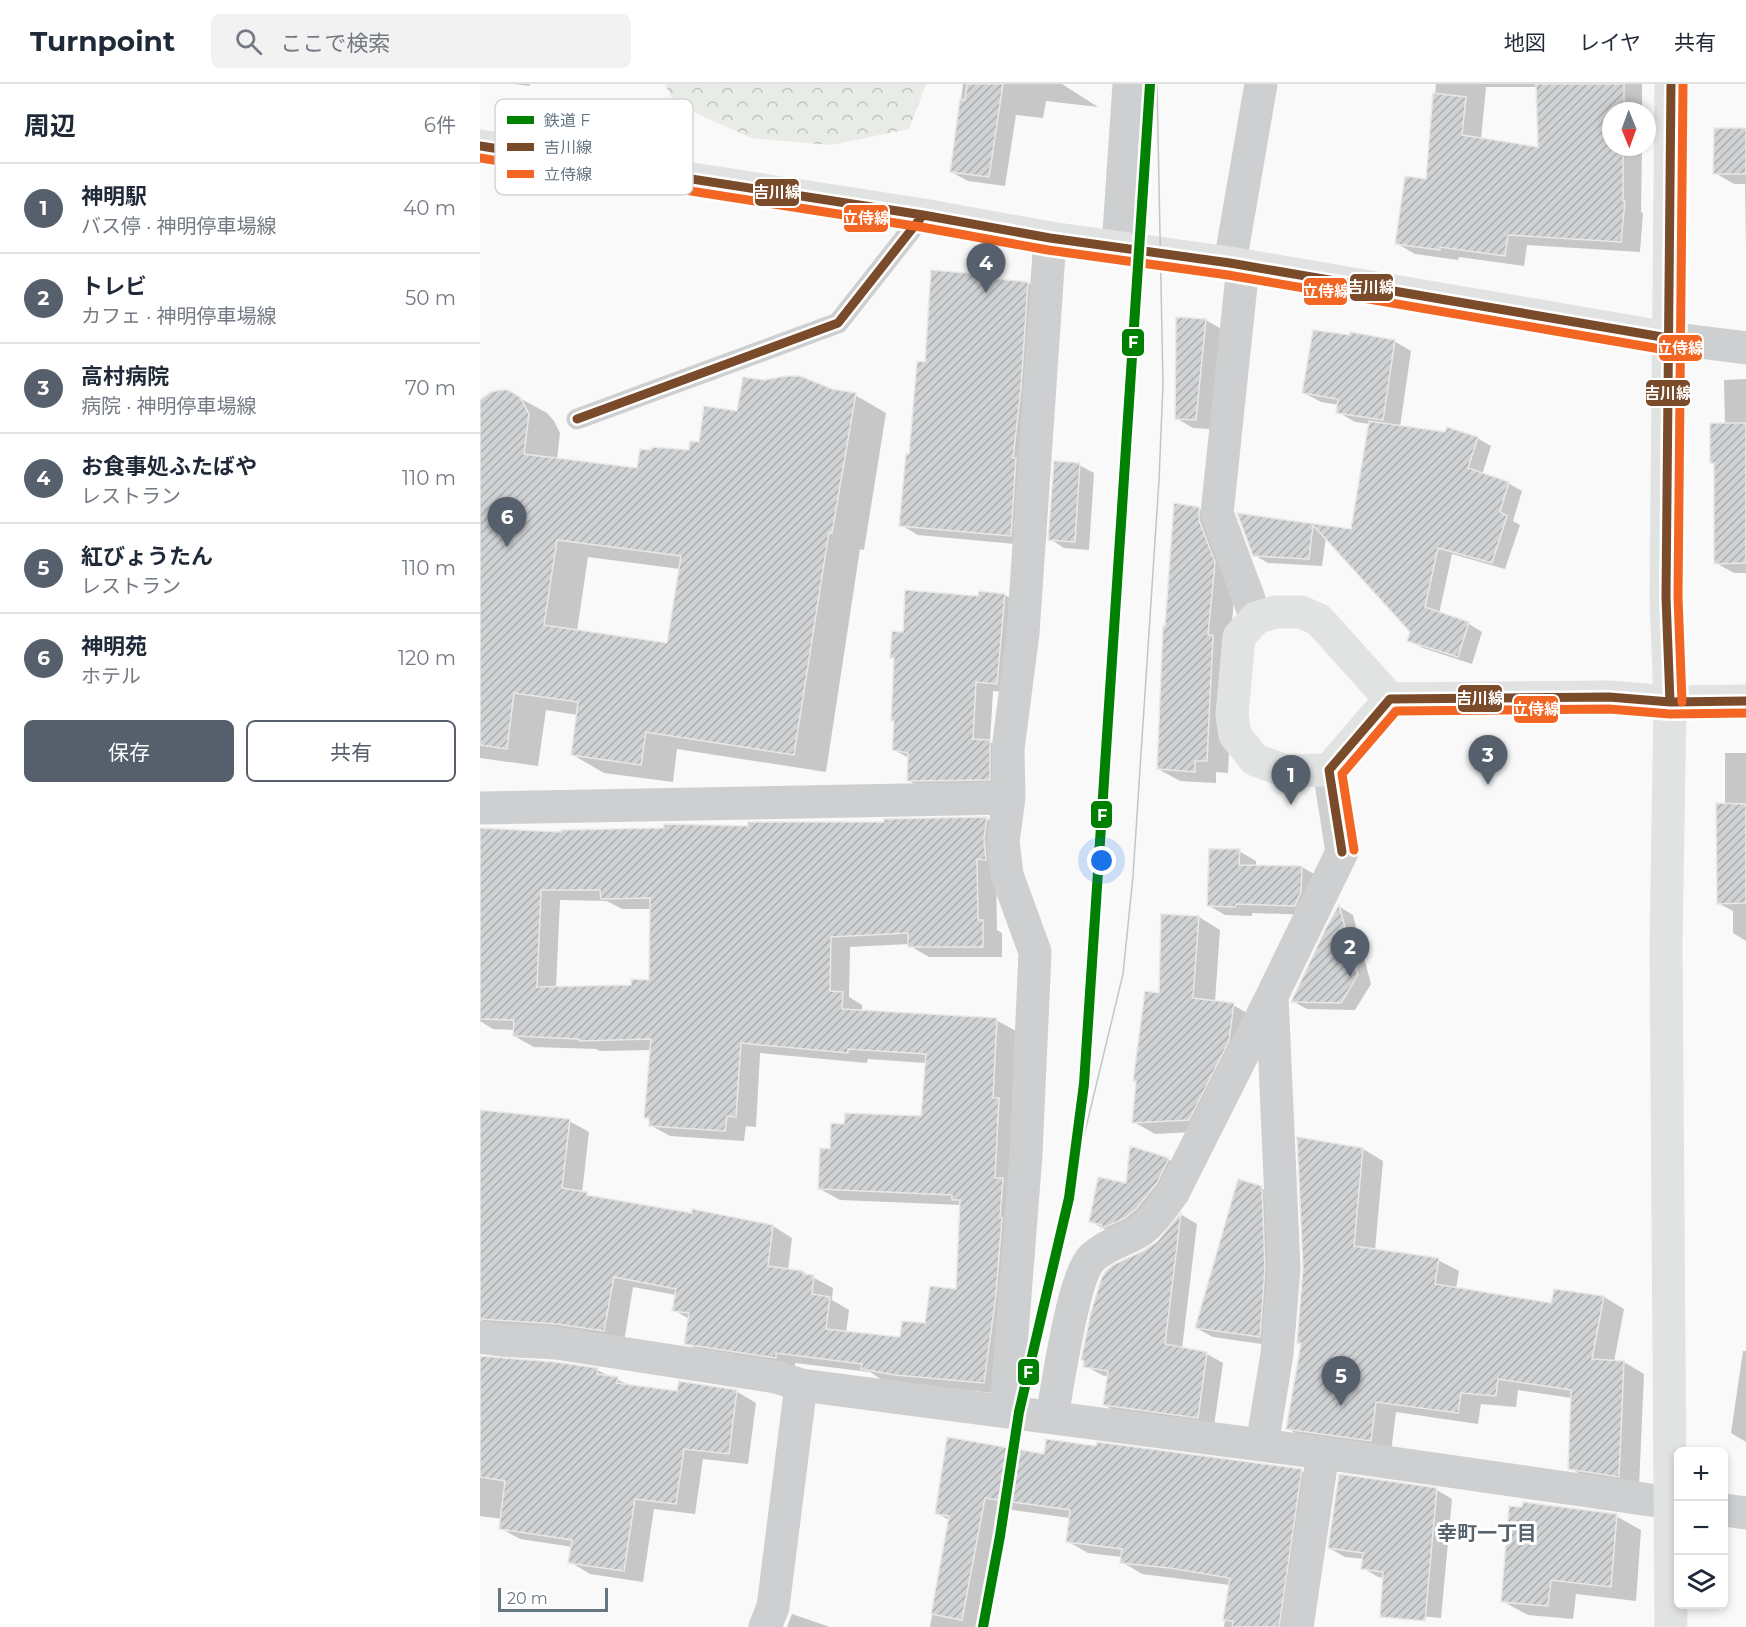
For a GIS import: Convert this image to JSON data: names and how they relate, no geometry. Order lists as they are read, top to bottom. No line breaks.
{"districts":["幸町一丁目"],"lines":["rail line F","transit line 吉川線","transit line 立侍線"],"legend":["鉄道 F","吉川線","立侍線"],"scale_bar":"20 m","north":"bottom","page":{"header":"Turnpoint","search":"ここで検索","nav":["地図","レイヤ","共有"],"heading":["周辺","6件"],"list":[{"mark":"1","name":"神明駅","note":"バス停 · 神明停車場線","value":"40 m"},{"mark":"2","name":"トレビ","note":"カフェ · 神明停車場線","value":"50 m"},{"mark":"3","name":"高村病院","note":"病院 · 神明停車場線","value":"70 m"},{"mark":"4","name":"お食事処ふたばや","note":"レストラン","value":"110 m"},{"mark":"5","name":"紅びょうたん","note":"レストラン","value":"110 m"},{"mark":"6","name":"神明苑","note":"ホテル","value":"120 m"}],"pins":["4","6","3","1","2","5"],"buttons":["保存","共有"],"map_buttons":["+","−"],"scale":"20 m"}}
